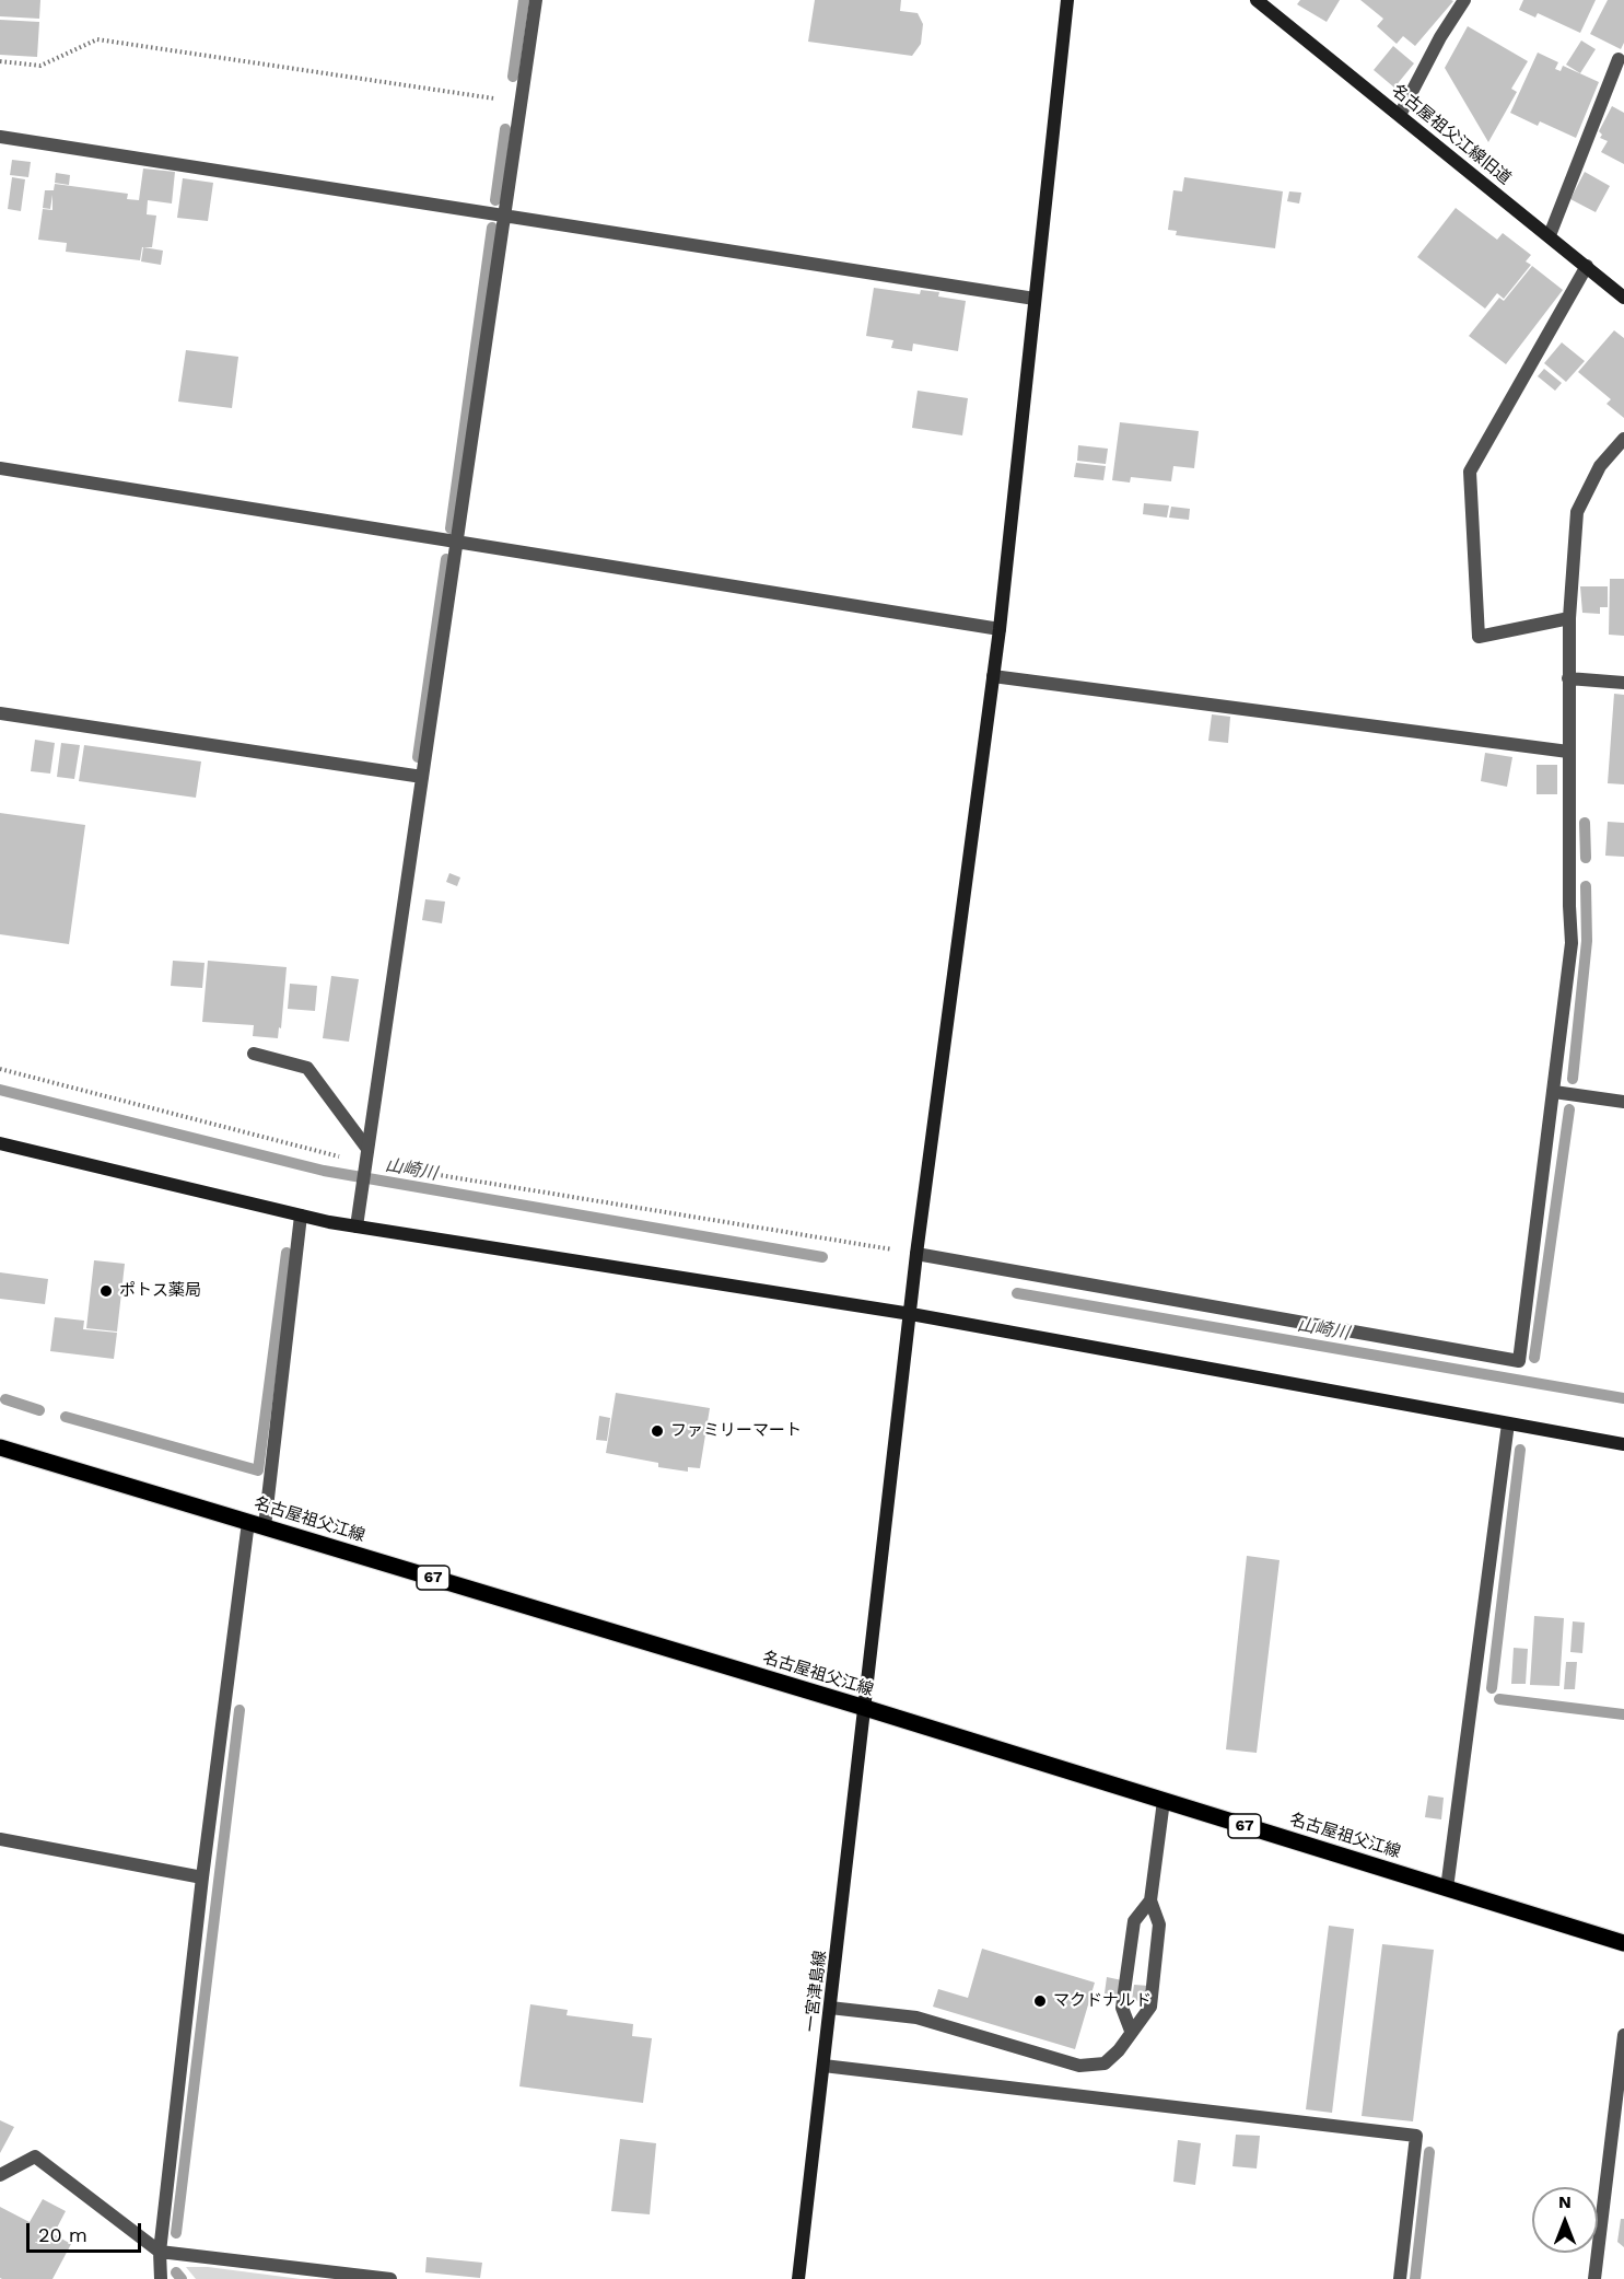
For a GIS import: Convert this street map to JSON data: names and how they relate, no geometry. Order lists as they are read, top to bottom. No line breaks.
{"streets":{"main road":["名古屋祖父江線","67"],"street":["名古屋祖父江線旧道","一宮津島線"]},"crossings":[["名古屋祖父江線","一宮津島線"]],"water":["山崎川"],"places":["ポトス薬局","ファミリーマート","マクドナルド"],"scale_bar":"20 m","north":"top"}
